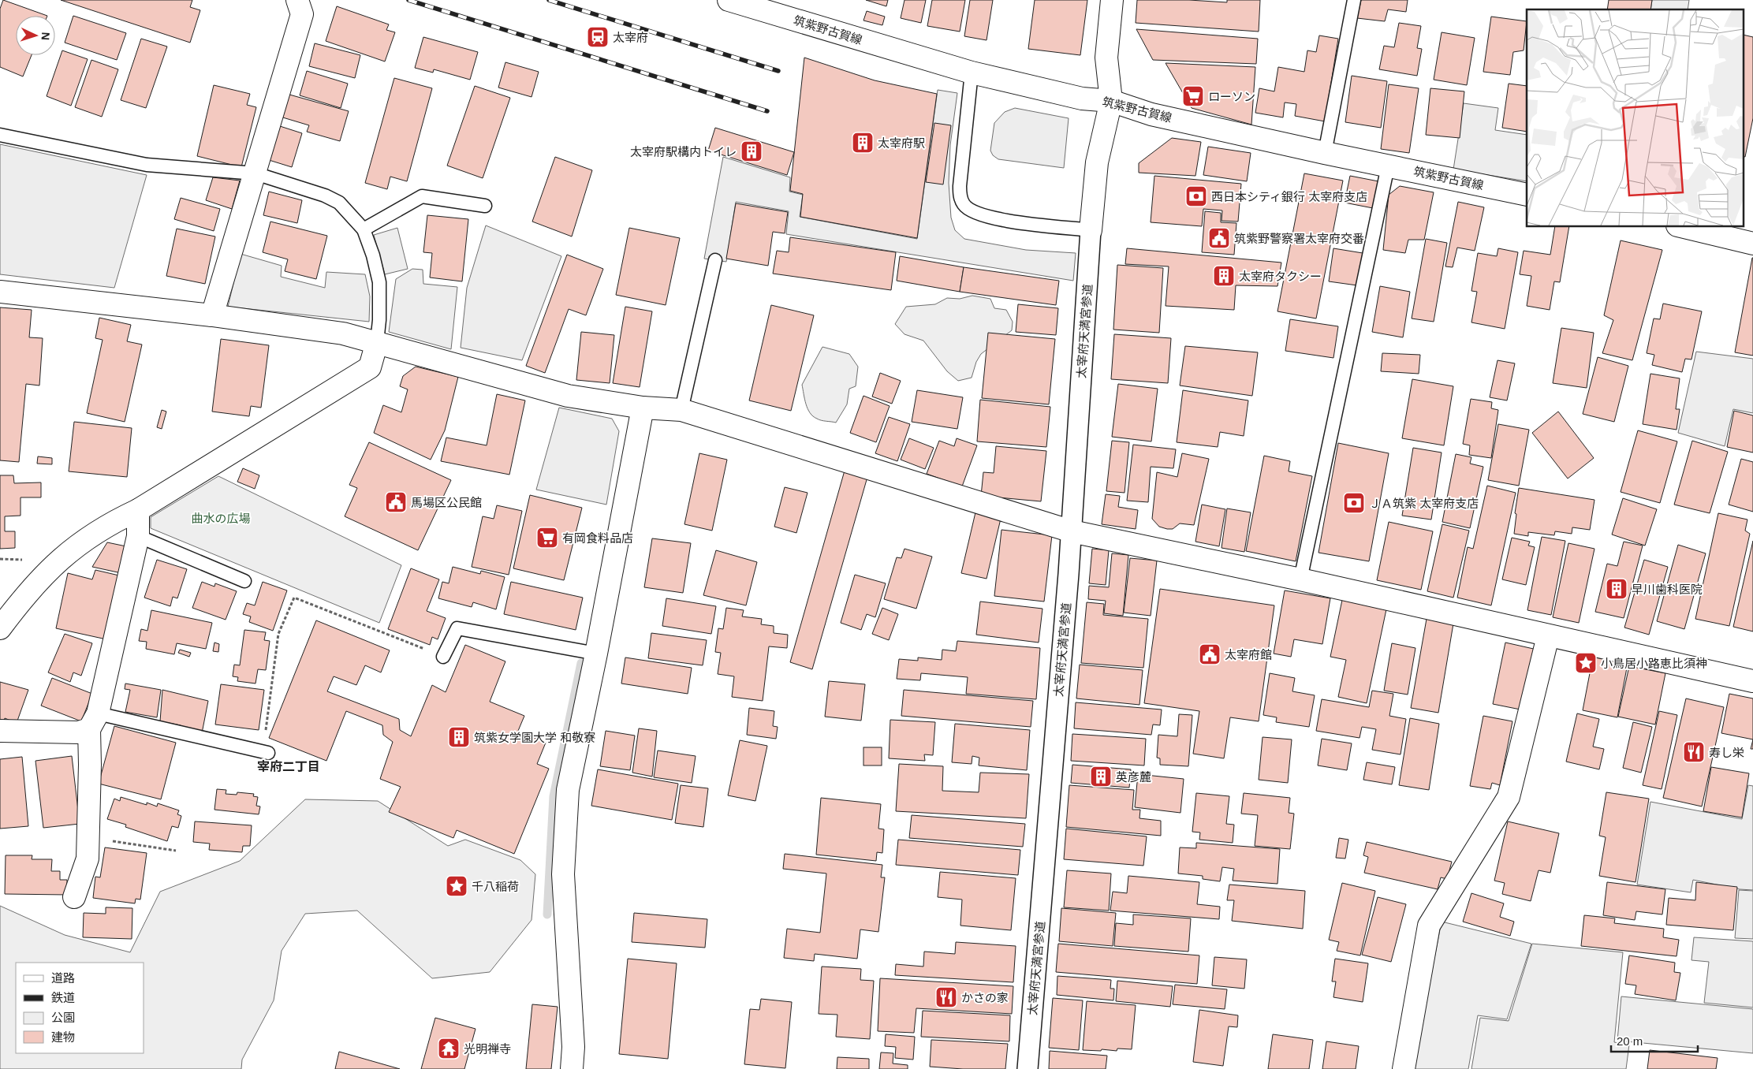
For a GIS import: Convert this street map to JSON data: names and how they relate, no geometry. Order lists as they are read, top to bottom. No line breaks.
{"streets":{"street":["筑紫野古賀線","太宰府天満宮参道"]},"districts":["宰府二丁目"],"parks":["曲水の広場"],"places":{"station":["太宰府"],"supermarket":["ローソン","有岡食料品店"],"building":["太宰府駅","太宰府駅構内トイレ","太宰府タクシー","早川歯科医院","筑紫女学園大学 和敬寮","英彦麓"],"bank":["西日本シティ銀行 太宰府支店","ＪＡ筑紫 太宰府支店"],"public building":["筑紫野警察署太宰府交番","馬場区公民館","太宰府館"],"place":["小鳥居小路恵比須神","千八稲荷"],"restaurant":["寿し栄","かさの家"],"temple":["光明禅寺"]},"legend":["道路","鉄道","公園","建物"],"scale_bar":"20 m","north":"right"}
